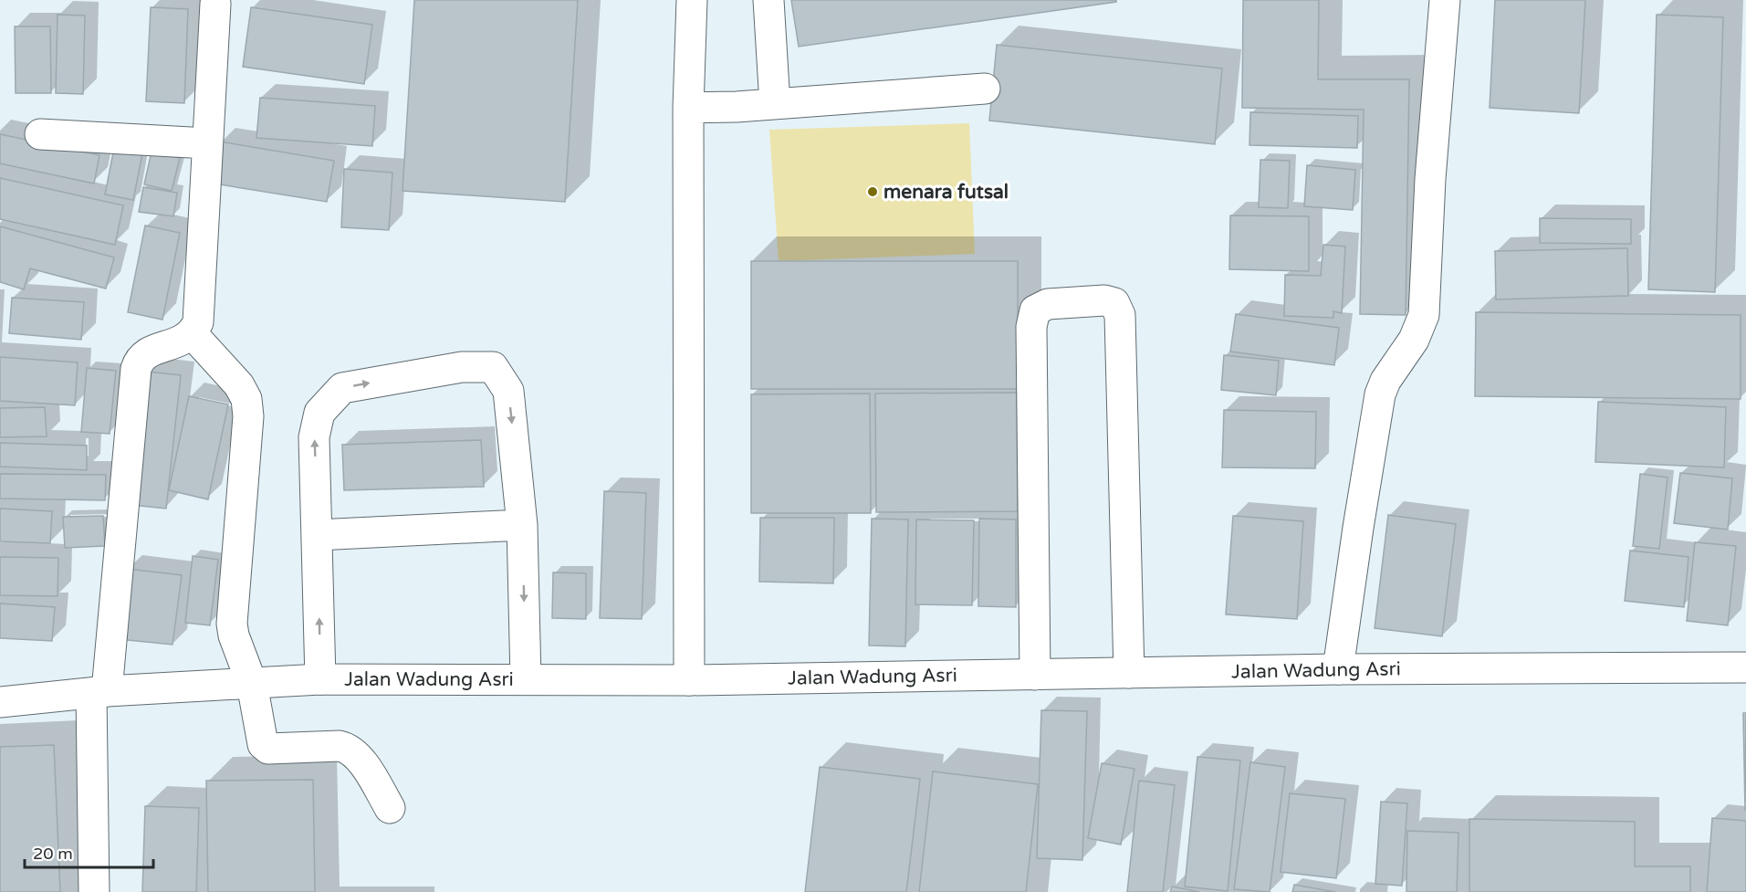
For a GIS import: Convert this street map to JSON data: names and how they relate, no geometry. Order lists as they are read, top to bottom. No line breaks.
{"streets":{"street":["Jalan Wadung Asri"]},"places":["menara futsal"],"scale_bar":"20 m"}
